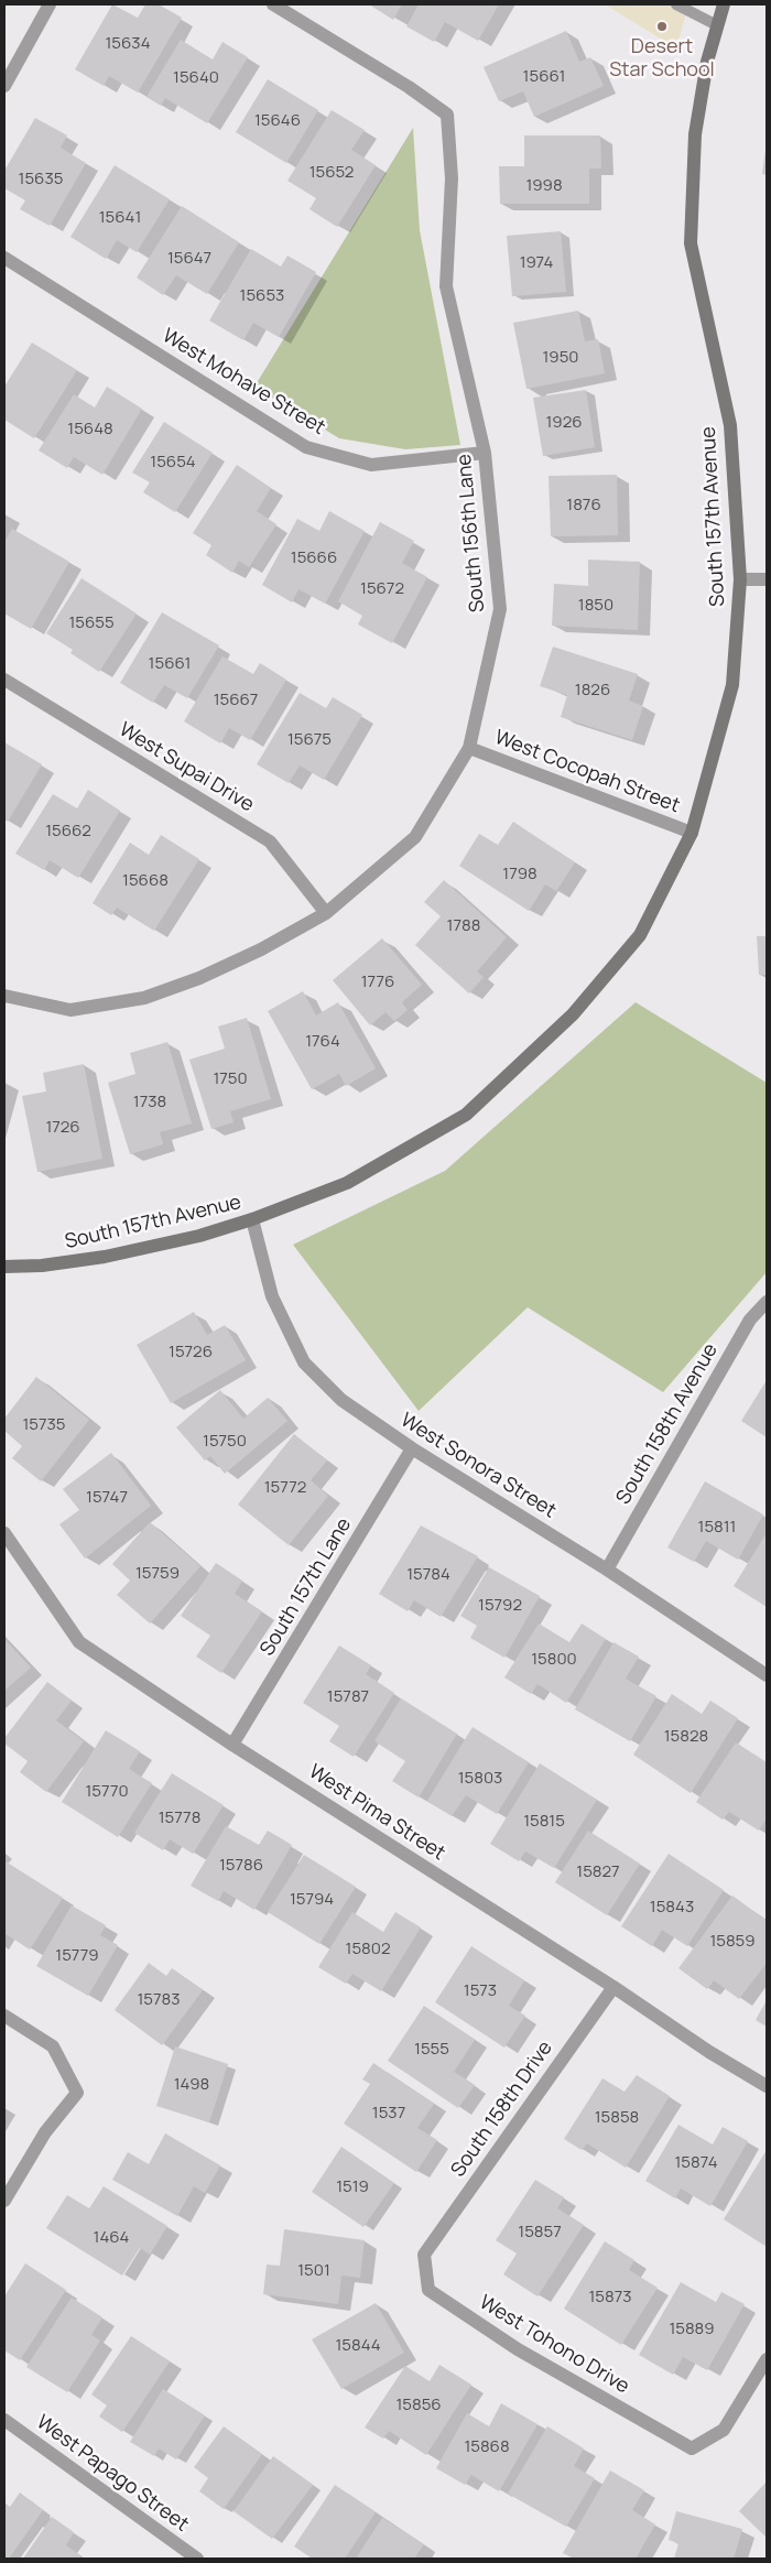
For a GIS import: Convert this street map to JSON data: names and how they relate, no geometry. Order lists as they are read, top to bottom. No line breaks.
{"streets":{"street":["West Mohave Street","South 157th Avenue","South 156th Lane","West Supai Drive","West Cocopah Street","South 158th Avenue","West Sonora Street","South 157th Lane","West Pima Street","South 158th Drive","West Tohono Drive","West Papago Street"]},"crossings":[["West Mohave Street","South 156th Lane"],["South 157th Avenue","West Cocopah Street"],["South 157th Avenue","West Sonora Street"],["South 156th Lane","West Supai Drive"],["South 156th Lane","West Cocopah Street"],["South 158th Avenue","West Sonora Street"],["West Sonora Street","South 157th Lane"],["South 157th Lane","West Pima Street"],["West Pima Street","South 158th Drive"],["South 158th Drive","West Tohono Drive"]],"places":["Desert Star School"],"house_numbers":["15634","15661","15640","15646","15652","15635","1998","15641","15647","1974","15653","1950","1926","15648","15654","1876","15666","15672","1850","15655","15661","1826","15667","15675","15662","1798","15668","1788","1776","1764","1750","1738","1726","15726","15735","15750","15772","15747","15811","15759","15784","15792","15800","15787","15828","15803","15770","15778","15815","15786","15827","15794","15843","15859","15802","15779","1573","15783","1555","1498","1537","15858","15874","1519","15857","1464","1501","15873","15889","15844","15856","15868"]}
